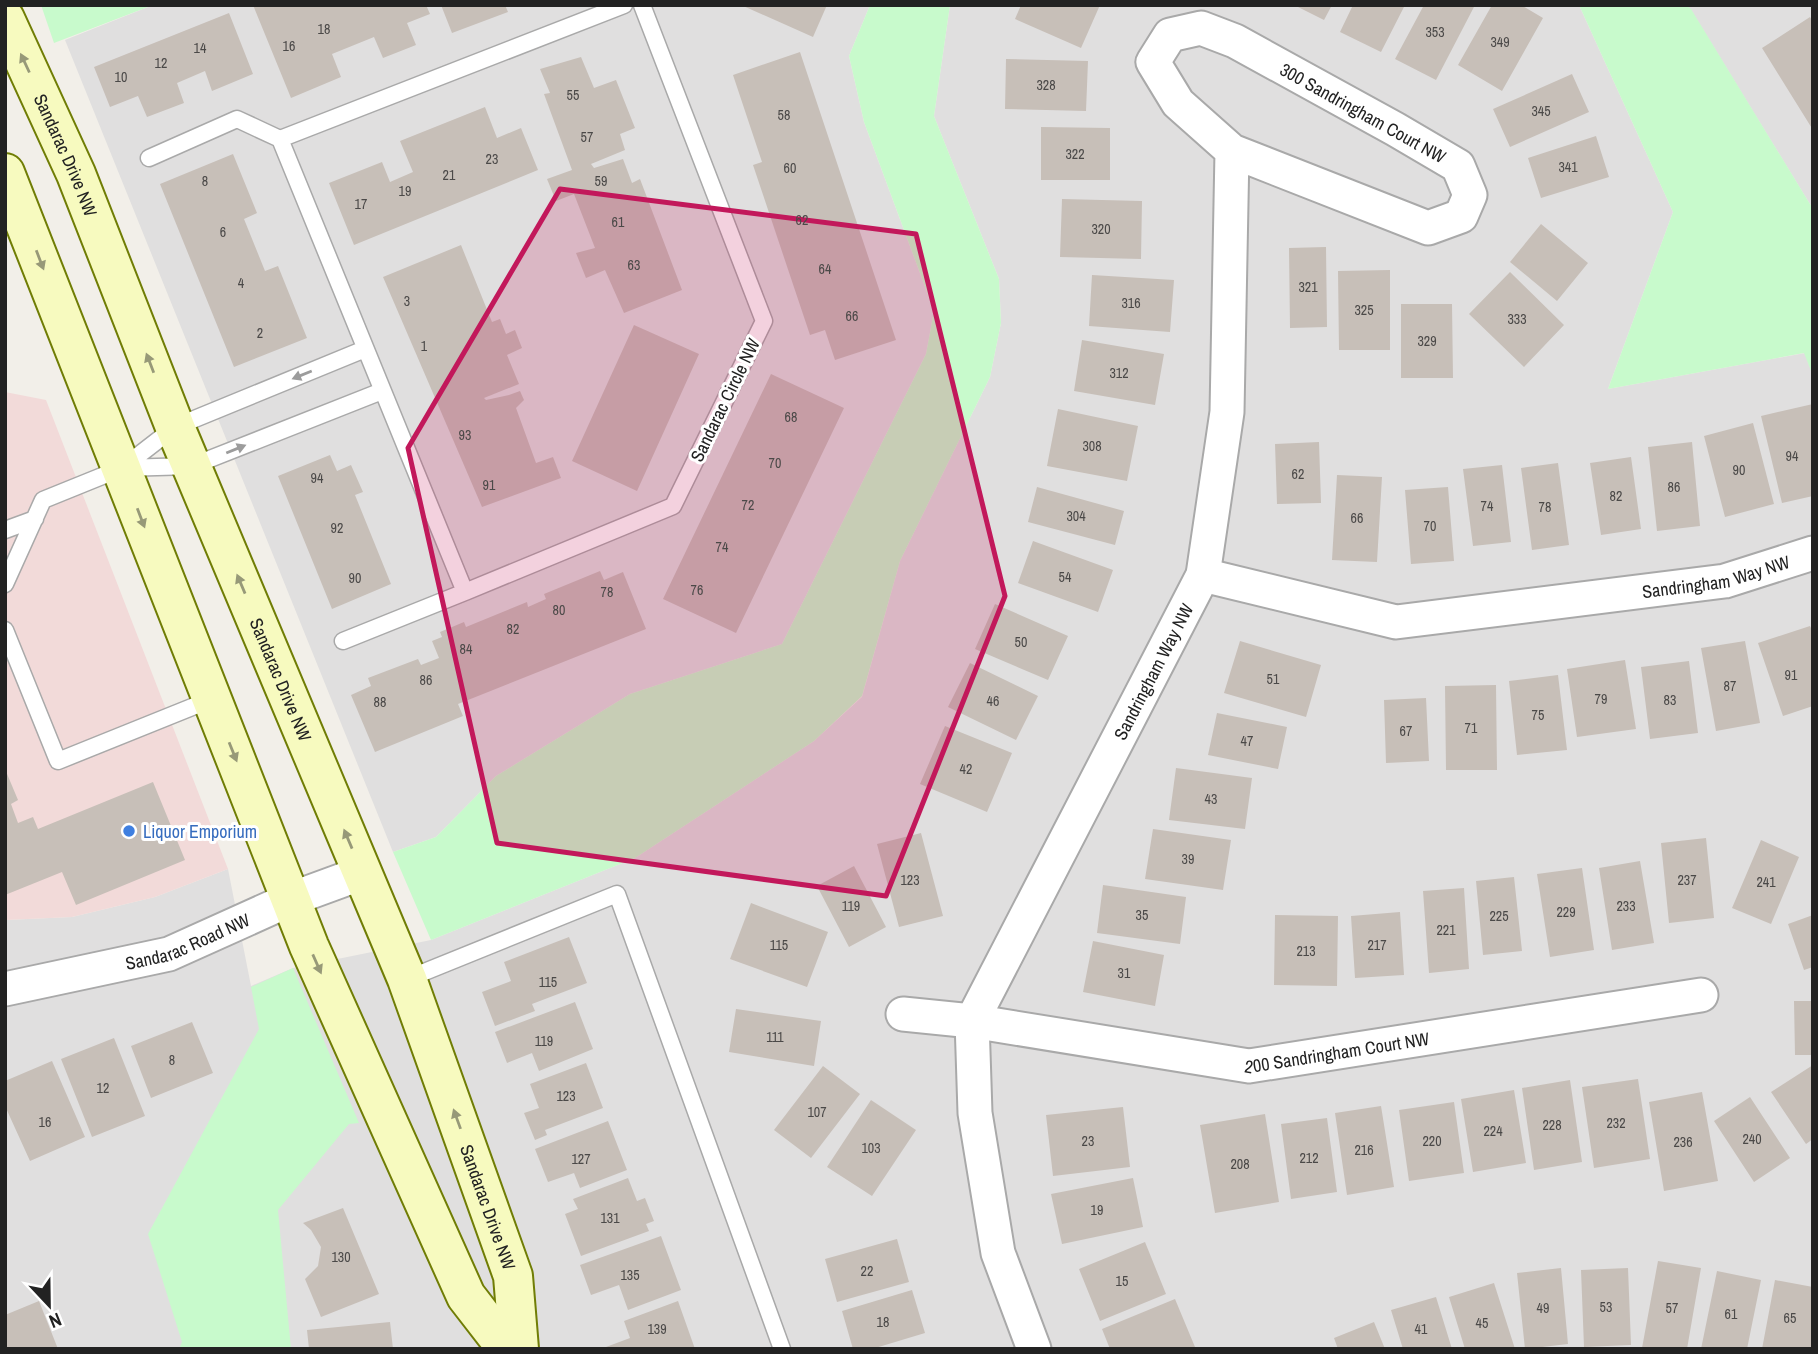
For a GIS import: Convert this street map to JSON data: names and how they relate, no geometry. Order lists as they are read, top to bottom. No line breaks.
{"streets":{"street":["300 Sandringham Court NW","Sandarac Drive NW","Sandringham Way NW","Sandarac Road NW","200 Sandringham Court NW"],"lane":["Sandarac Circle NW"]},"crossings":[["Sandarac Drive NW","Sandarac Road NW"],["Sandringham Way NW","200 Sandringham Court NW"]],"places":["Liquor Emporium"],"house_numbers":["18","353","349","16","14","12","10","328","55","345","58","57","322","23","341","60","21","8","59","19","17","62","61","320","6","63","64","4","321","3","316","325","66","333","2","329","1","312","68","93","308","94","70","90","62","94","91","86","82","72","74","78","304","66","70","92","74","54","90","76","78","80","82","50","84","91","51","86","87","79","83","46","88","75","71","67","47","42","43","39","123","237","241","119","233","229","35","225","221","115","217","213","31","115","111","119","8","12","123","107","16","232","228","224","240","23","220","236","103","216","212","127","208","19","131","130","22","135","15","53","49","57","61","65","18","45","139","41"],"north":"bottom"}
